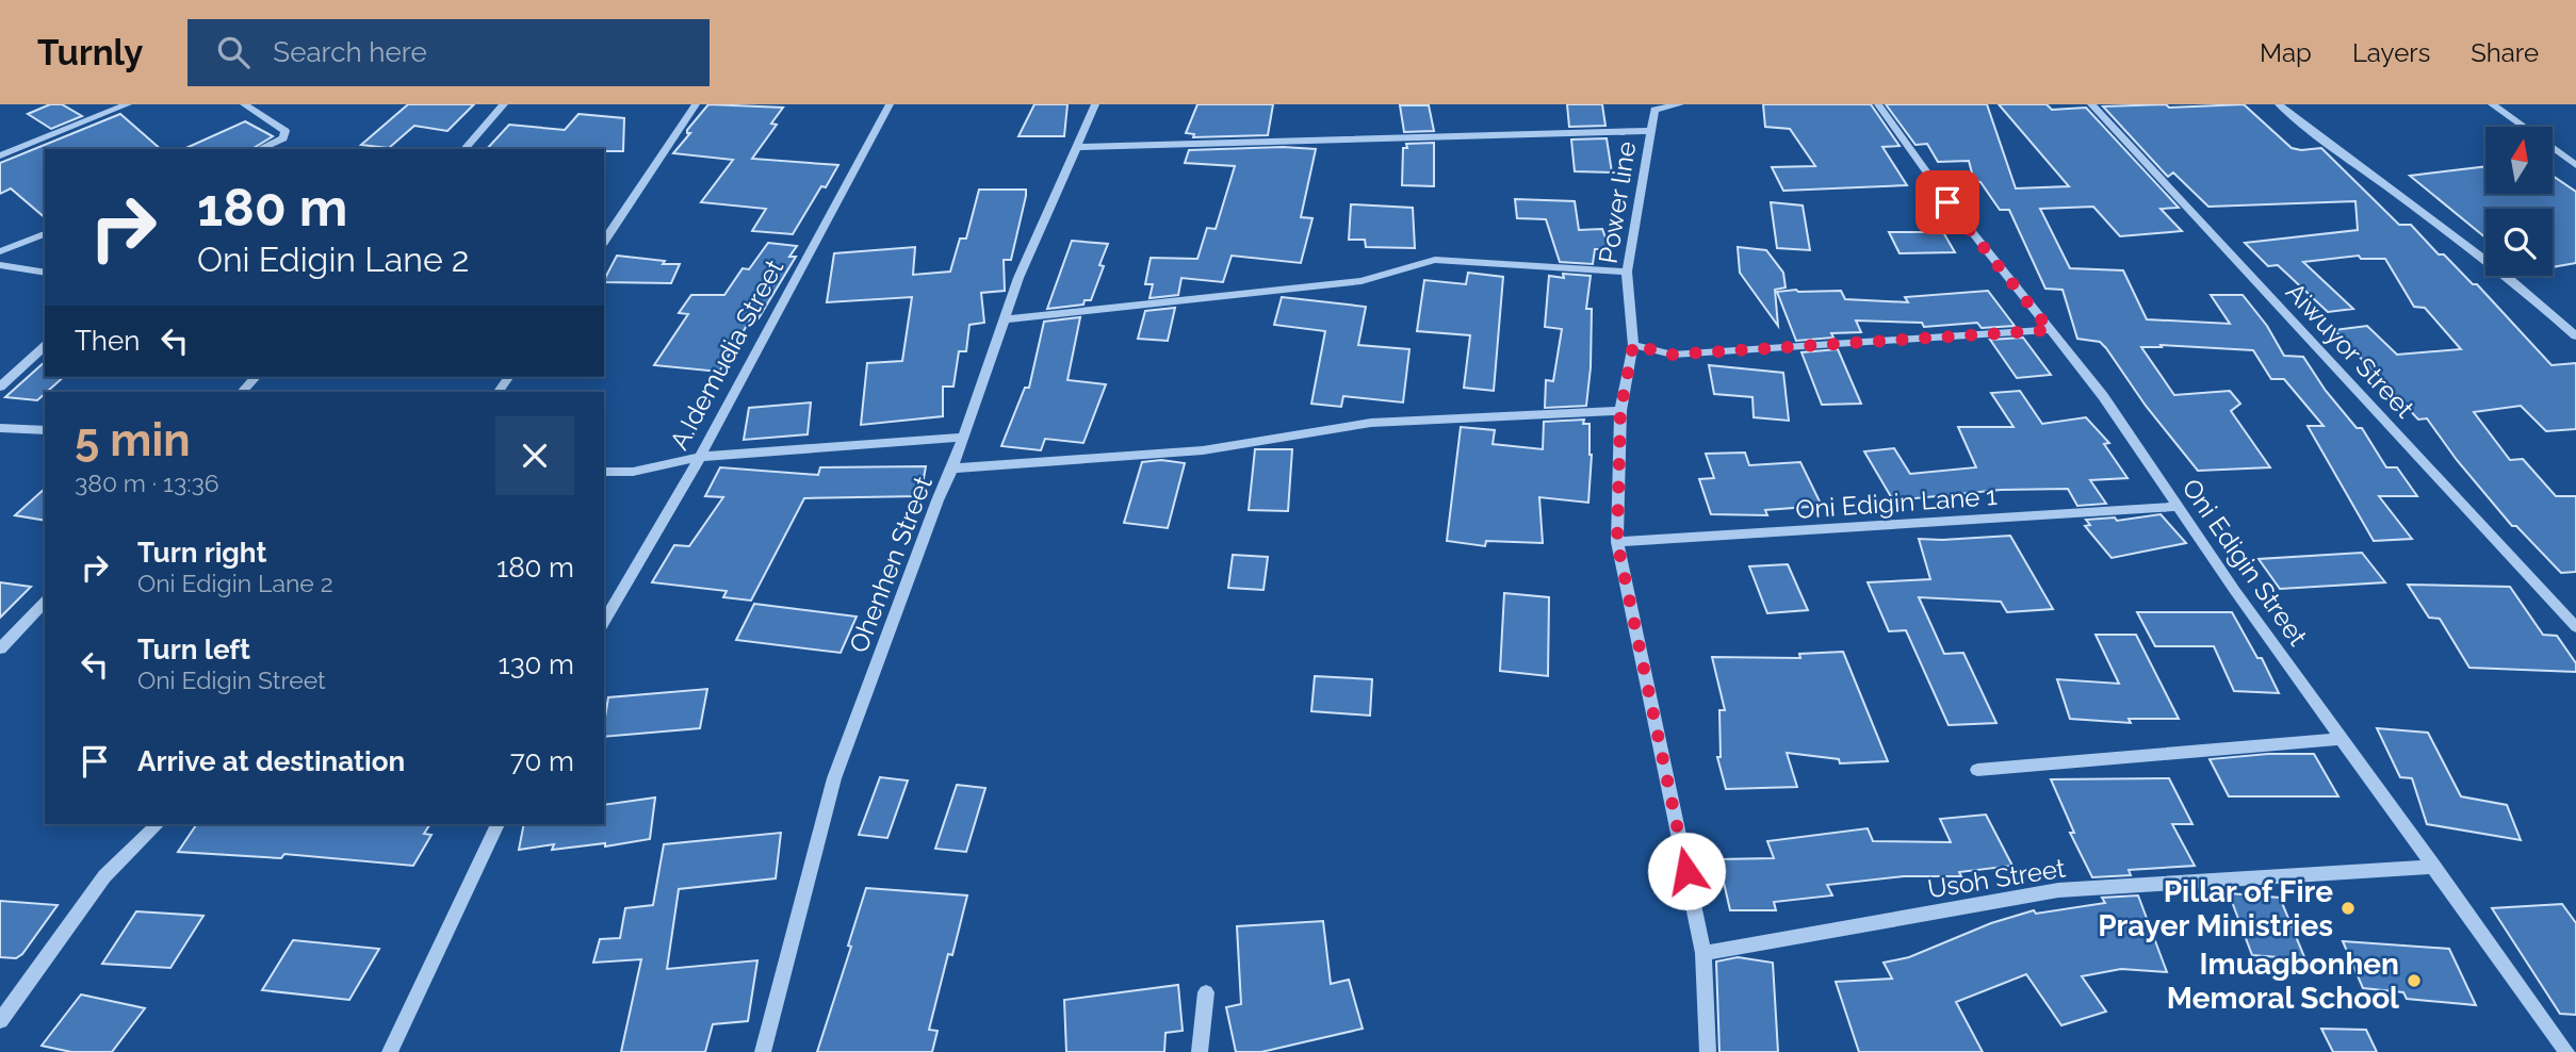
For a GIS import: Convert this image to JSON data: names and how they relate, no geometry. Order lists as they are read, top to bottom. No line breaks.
{"streets":{"street":["Power line","Aiwuyor Street","A.Idemudia Street","Oni Edigin Lane 1","Oni Edigin Street","Ohenhen Street","Usoh Street"]},"crossings":[["Power line","Oni Edigin Lane 1"],["Power line","Usoh Street"],["Oni Edigin Lane 1","Oni Edigin Street"],["Oni Edigin Street","Usoh Street"]],"places":["Pillar of Fire Prayer Ministries","Imuagbonhen Memoral School"],"north":"top","page":{"header":"Turnly","search":"Search here","nav":["Map","Layers","Share"],"turn":["180 m","Oni Edigin Lane 2"],"then":"Then","heading":["5 min","380 m · 13:36"],"list":[{"name":"Turn right","note":"Oni Edigin Lane 2","value":"180 m"},{"name":"Turn left","note":"Oni Edigin Street","value":"130 m"},{"name":"Arrive at destination","value":"70 m"}]}}
